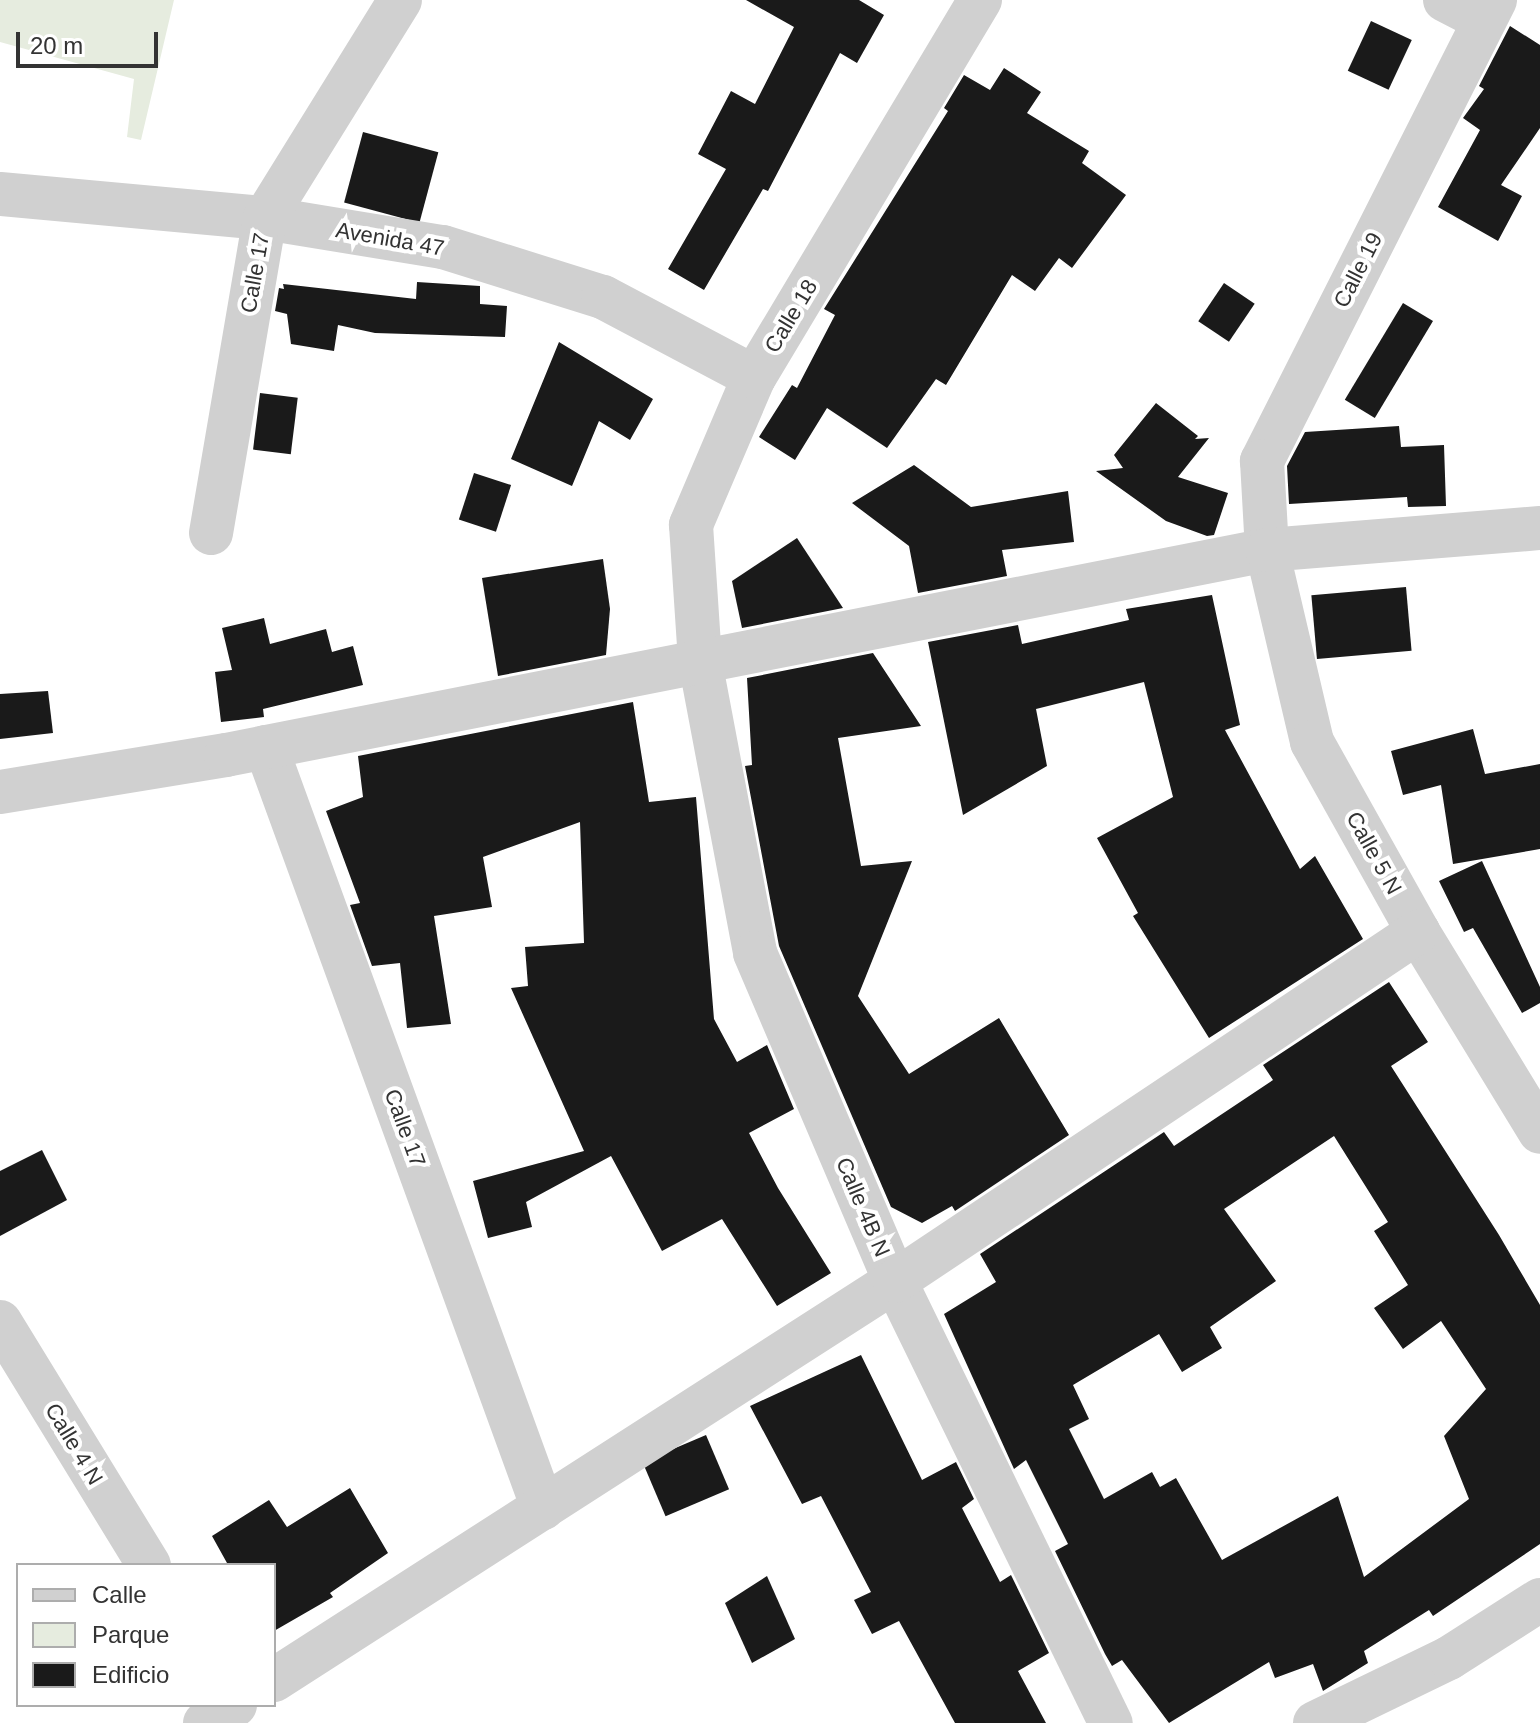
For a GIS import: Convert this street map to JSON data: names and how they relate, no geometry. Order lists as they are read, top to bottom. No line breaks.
{"streets":{"street":["Avenida 47","Calle 19","Calle 17","Calle 18","Calle 5 N","Calle 4B N","Calle 4 N"]},"crossings":[["Avenida 47","Calle 17"],["Avenida 47","Calle 18"],["Calle 19","Calle 5 N"],["Calle 18","Calle 4B N"]],"legend":["Calle","Parque","Edificio"],"scale_bar":"20 m"}
